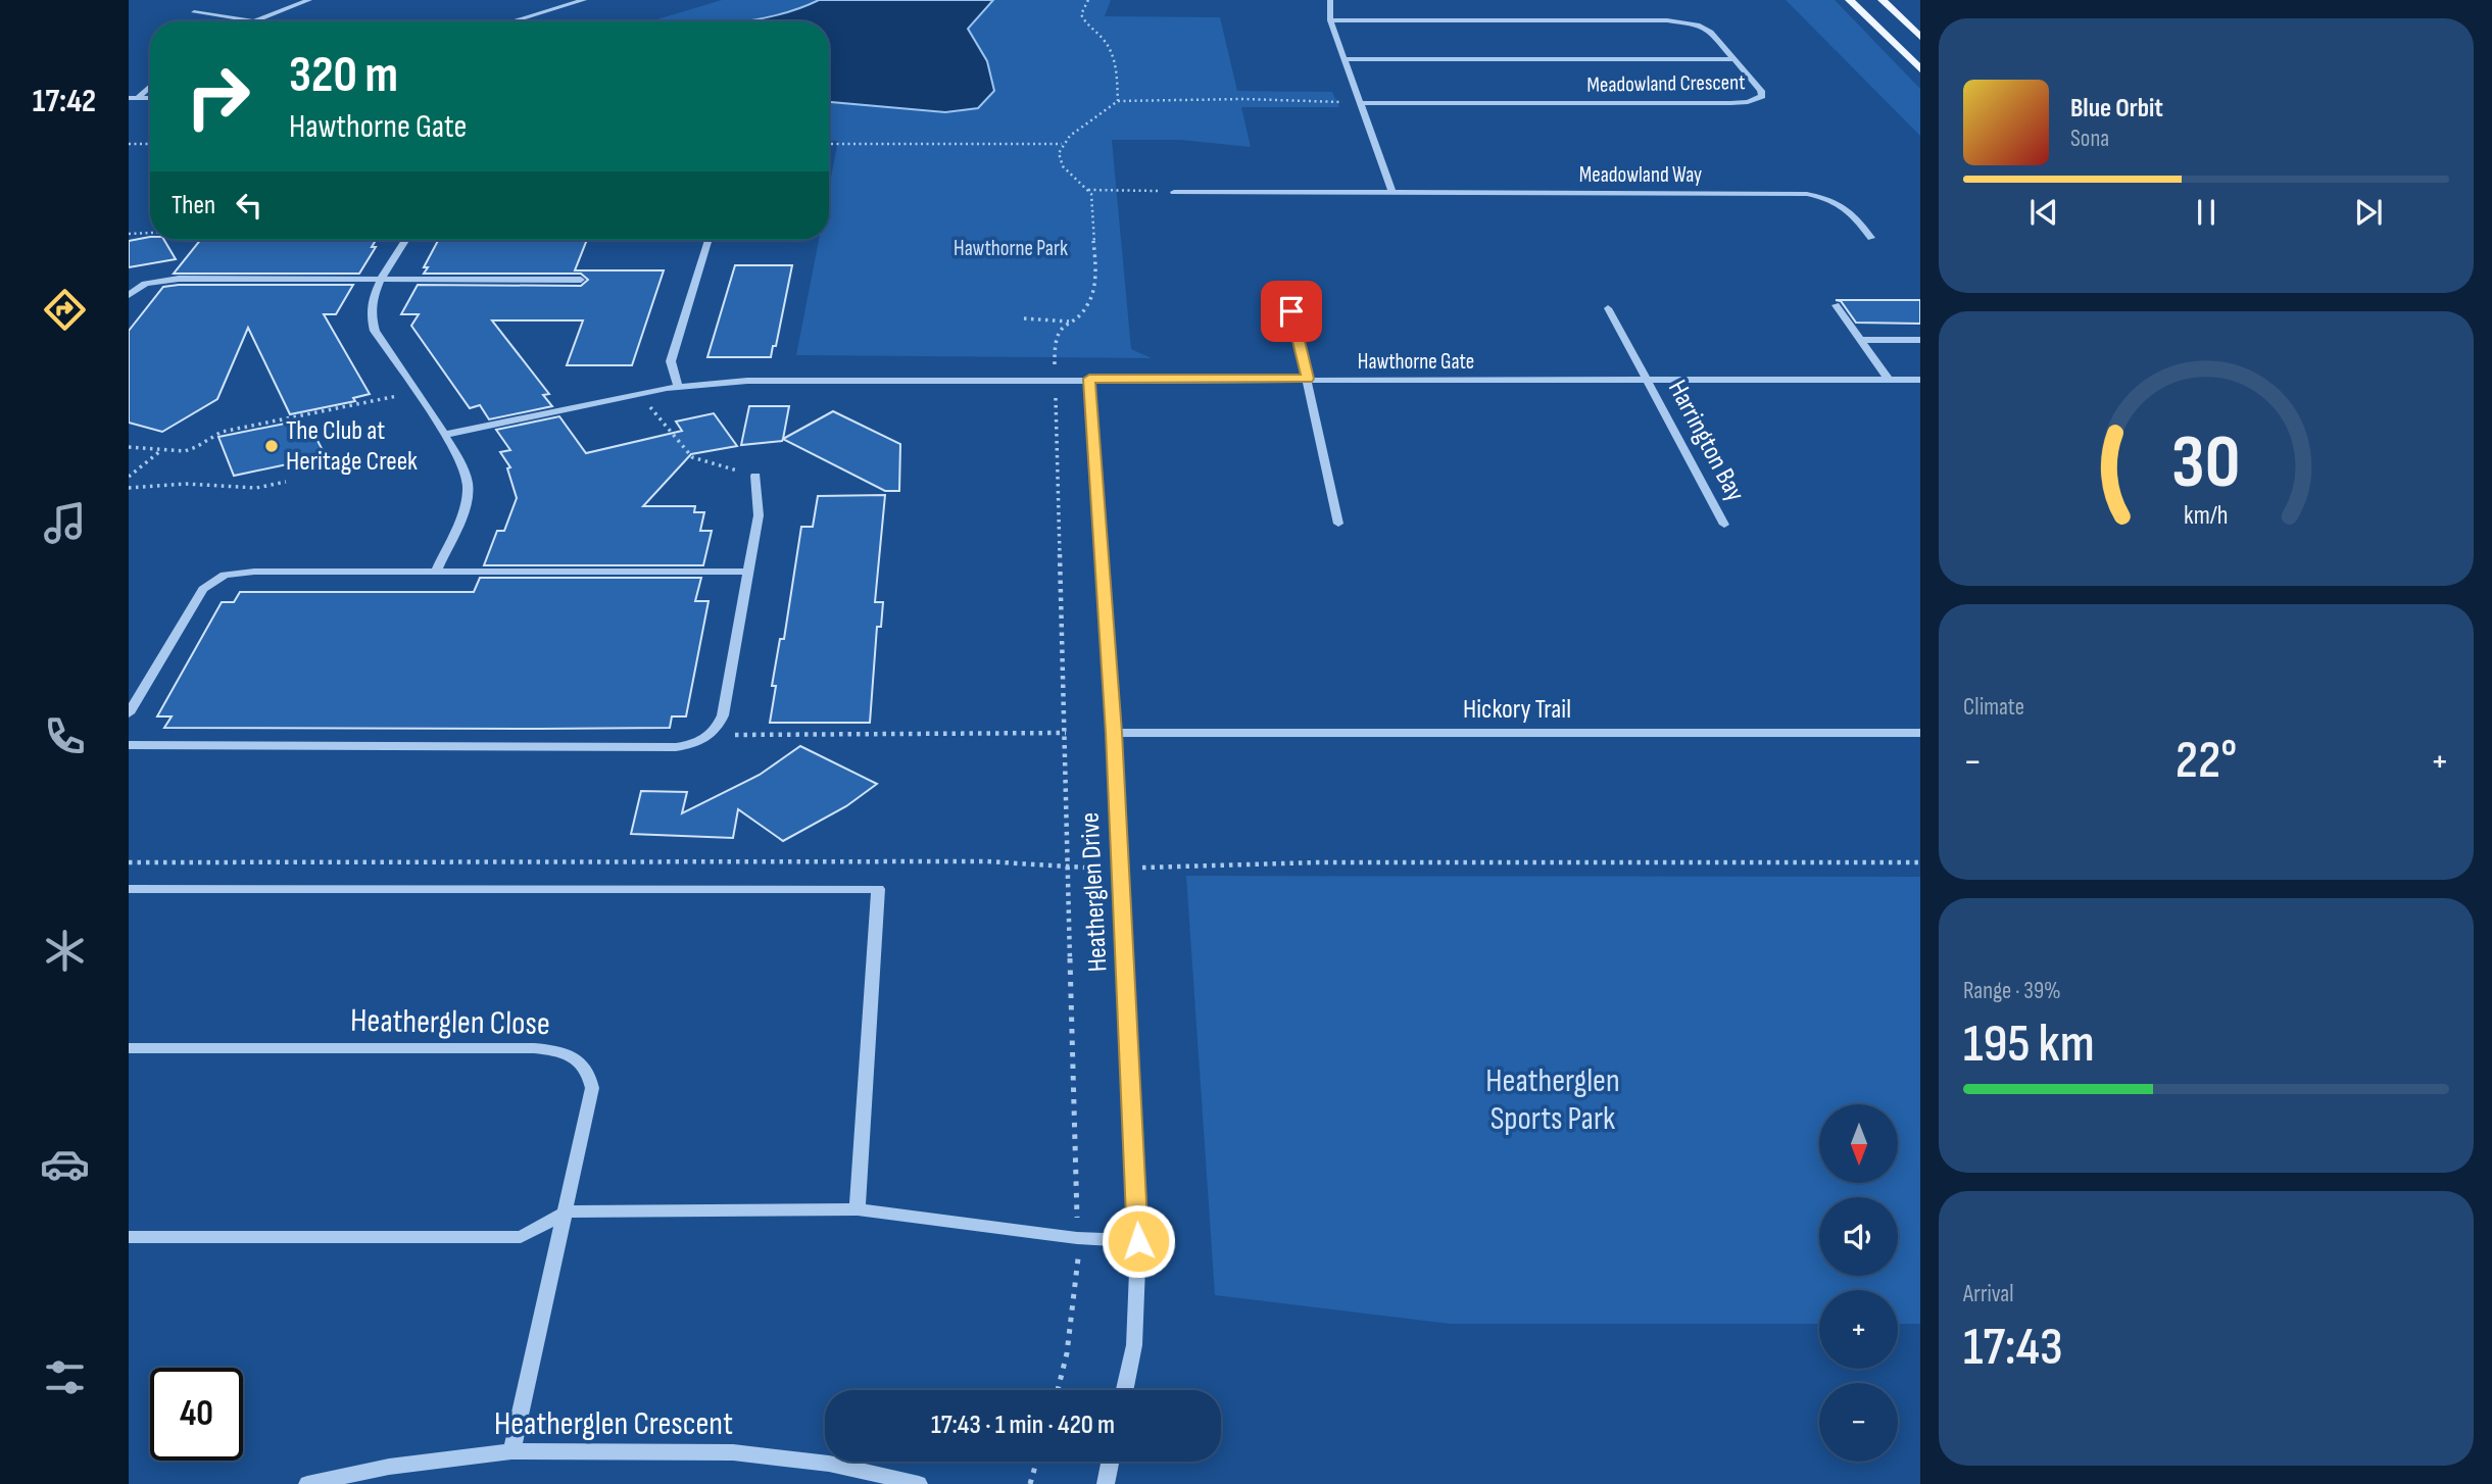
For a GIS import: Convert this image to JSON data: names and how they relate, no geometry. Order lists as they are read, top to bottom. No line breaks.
{"streets":{"street":["Meadowland Crescent","Meadowland Way","Hawthorne Gate","Harrington Bay","Hickory Trail","Heatherglen Drive","Heatherglen Close","Heatherglen Crescent"]},"crossings":[["Hawthorne Gate","Harrington Bay"],["Hawthorne Gate","Heatherglen Drive"],["Hickory Trail","Heatherglen Drive"],["Heatherglen Close","Heatherglen Crescent"]],"parks":["Hawthorne Park","Heatherglen Sports Park"],"places":["The Club at Heritage Creek"],"north":"bottom","page":{"tabs":"17:42","turn":["320 m","Hawthorne Gate"],"song":["Blue Orbit","Sona"],"then":"Then","tile":["Climate",["Range · 39%","195 km"],["Arrival","17:43"]],"heat":["−","22°","+"],"map_buttons":["+","−"],"limit":"40","trip":"17:43 · 1 min · 420 m","gauge":["30","km/h"]}}
